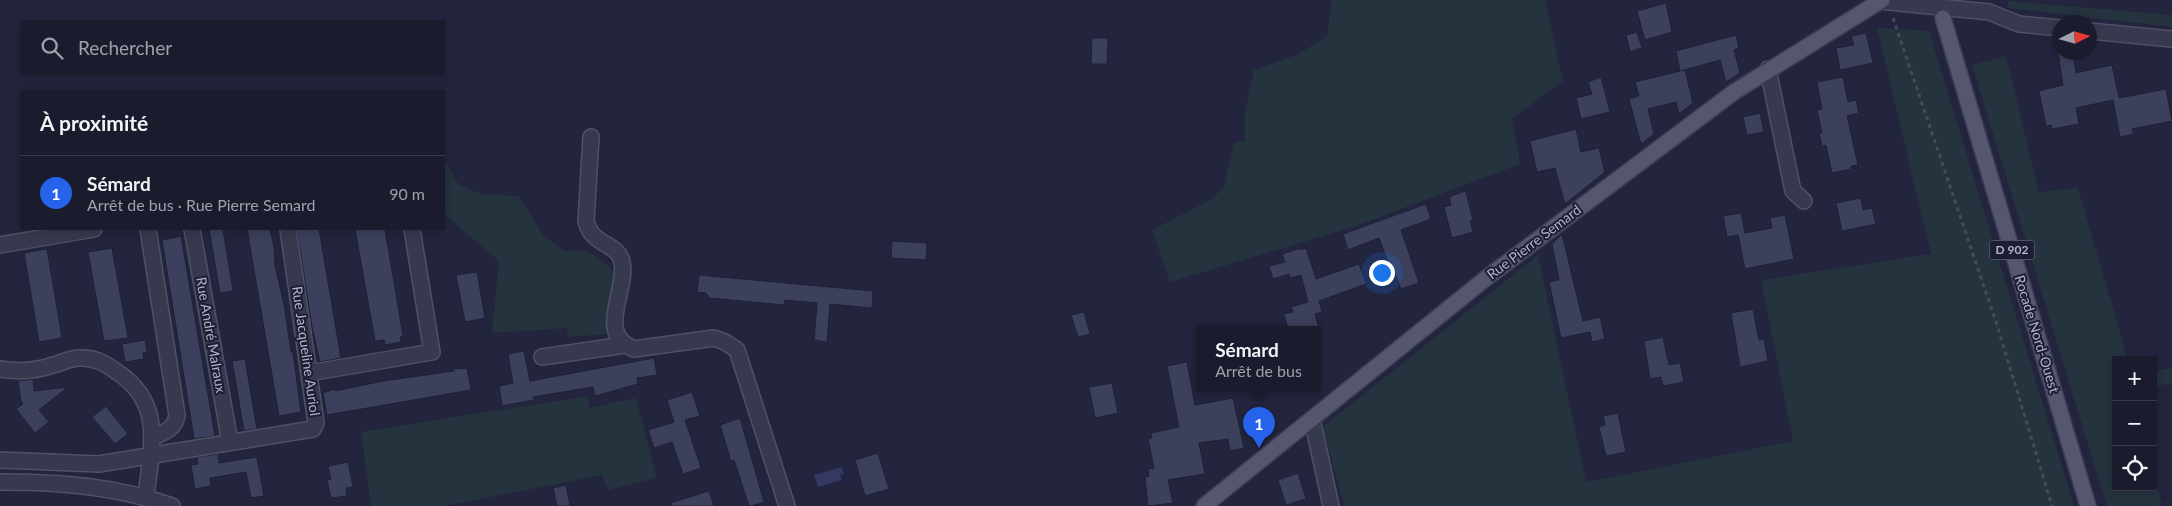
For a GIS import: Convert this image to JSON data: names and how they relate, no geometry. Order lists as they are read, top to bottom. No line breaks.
{"streets":{"main road":["Rue Pierre Semard","D 902","Rocade Nord-Ouest"],"street":["Rue André Malraux","Rue Jacqueline Auriol"]},"crossings":[["Rue André Malraux","Rue Jacqueline Auriol"]],"north":"right","page":{"search":"Rechercher","heading":"À proximité","list":[{"mark":"1","name":"Sémard","note":"Arrêt de bus · Rue Pierre Semard","value":"90 m"}],"popup":["Sémard","Arrêt de bus"],"map_buttons":["+","−"],"pins":"1"}}
